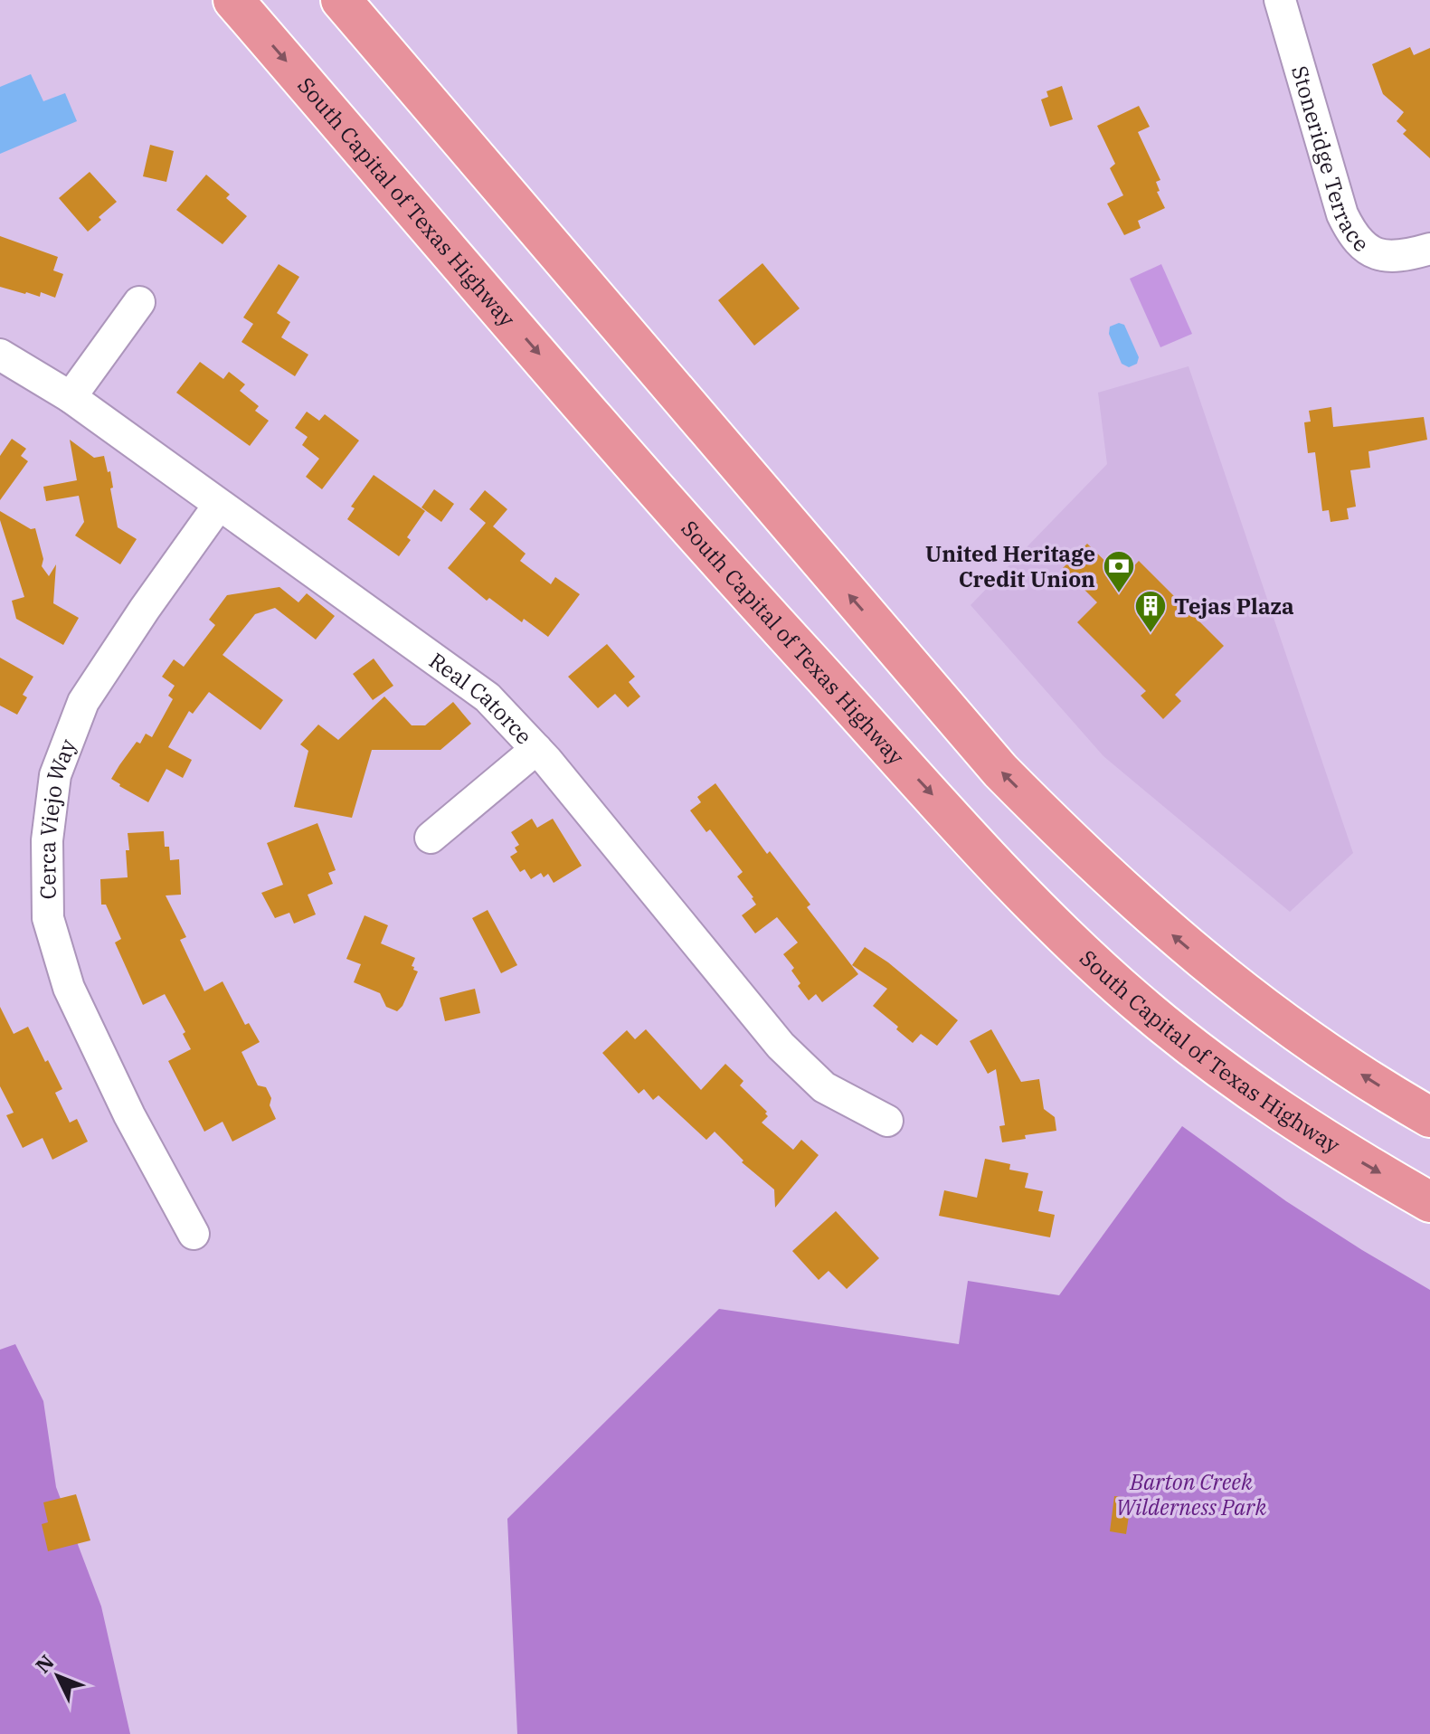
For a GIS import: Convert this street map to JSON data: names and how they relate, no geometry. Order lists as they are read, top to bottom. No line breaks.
{"streets":{"highway":["South Capital of Texas Highway"],"street":["Stoneridge Terrace","Real Catorce","Cerca Viejo Way"]},"crossings":[["Real Catorce","Cerca Viejo Way"]],"parks":["Barton Creek Wilderness Park"],"places":{"bank":["United Heritage Credit Union"],"building":["Tejas Plaza"]},"north":"top left"}
